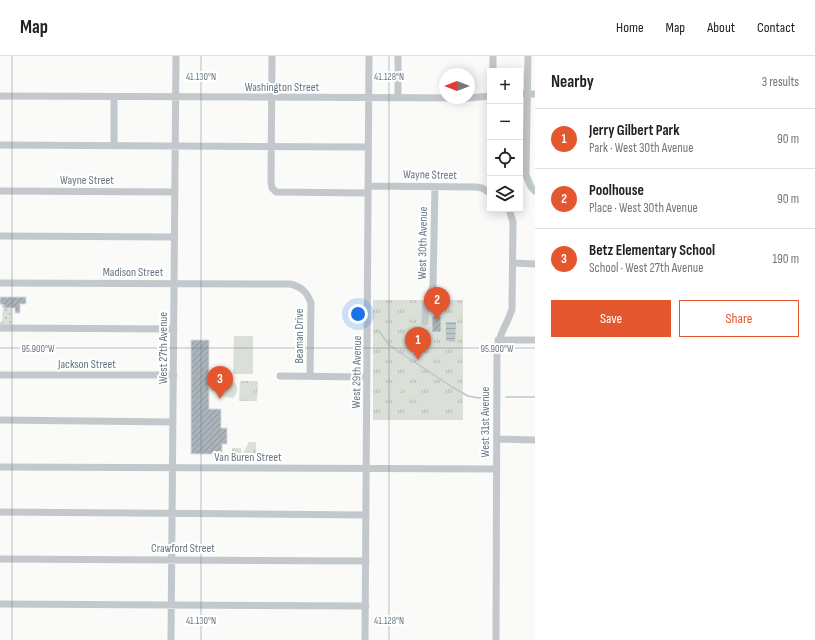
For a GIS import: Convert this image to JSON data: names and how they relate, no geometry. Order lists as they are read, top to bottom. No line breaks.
{"streets":{"street":["Washington Street","Wayne Street","West 30th Avenue","Madison Street","Beaman Drive","West 27th Avenue","Jackson Street","West 29th Avenue","West 31st Avenue","Van Buren Street","Crawford Street"]},"crossings":[["Washington Street","West 27th Avenue"],["Washington Street","West 29th Avenue"],["Wayne Street","West 30th Avenue"],["Wayne Street","West 27th Avenue"],["Wayne Street","West 29th Avenue"],["Madison Street","Beaman Drive"],["Madison Street","West 27th Avenue"],["West 27th Avenue","Jackson Street"],["West 27th Avenue","Van Buren Street"],["West 27th Avenue","Crawford Street"],["West 29th Avenue","Van Buren Street"],["West 29th Avenue","Crawford Street"],["West 31st Avenue","Van Buren Street"]],"north":"left","page":{"header":"Map","nav":["Home","Map","About","Contact"],"heading":["Nearby","3 results"],"map_buttons":["+","−"],"list":[{"mark":"1","name":"Jerry Gilbert Park","note":"Park · West 30th Avenue","value":"90 m"},{"mark":"2","name":"Poolhouse","note":"Place · West 30th Avenue","value":"90 m"},{"mark":"3","name":"Betz Elementary School","note":"School · West 27th Avenue","value":"190 m"}],"pins":["2","1","3"],"buttons":["Save","Share"]},"coordinates":["41.130°N","41.128°N","95.900°W"]}
